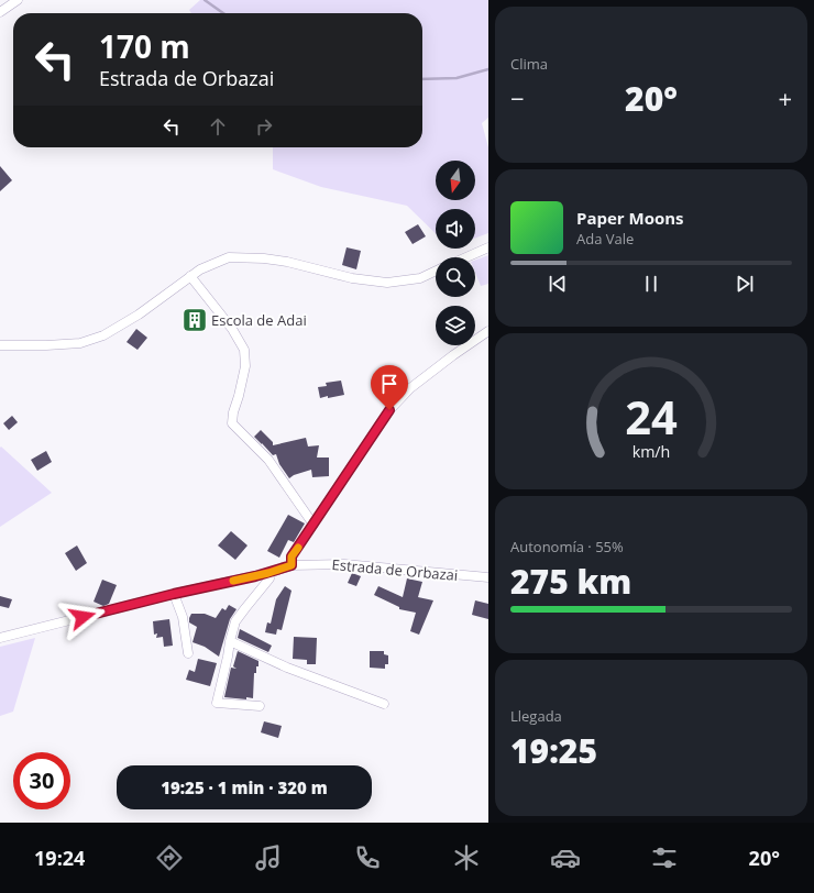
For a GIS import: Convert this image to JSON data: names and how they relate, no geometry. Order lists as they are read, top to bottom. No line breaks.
{"streets":{"street":["Estrada de Orbazai"]},"places":{"building":["Escola de Adai"]},"north":"bottom","page":{"tile":["Clima",["Autonomía · 55%","275 km"],["Llegada","19:25"]],"turn":["170 m","Estrada de Orbazai"],"heat":["−","20°","+"],"song":["Paper Moons","Ada Vale"],"limit":"30","trip":"19:25 · 1 min · 320 m","tabs":["19:24","20°"],"gauge":["24","km/h"]}}
